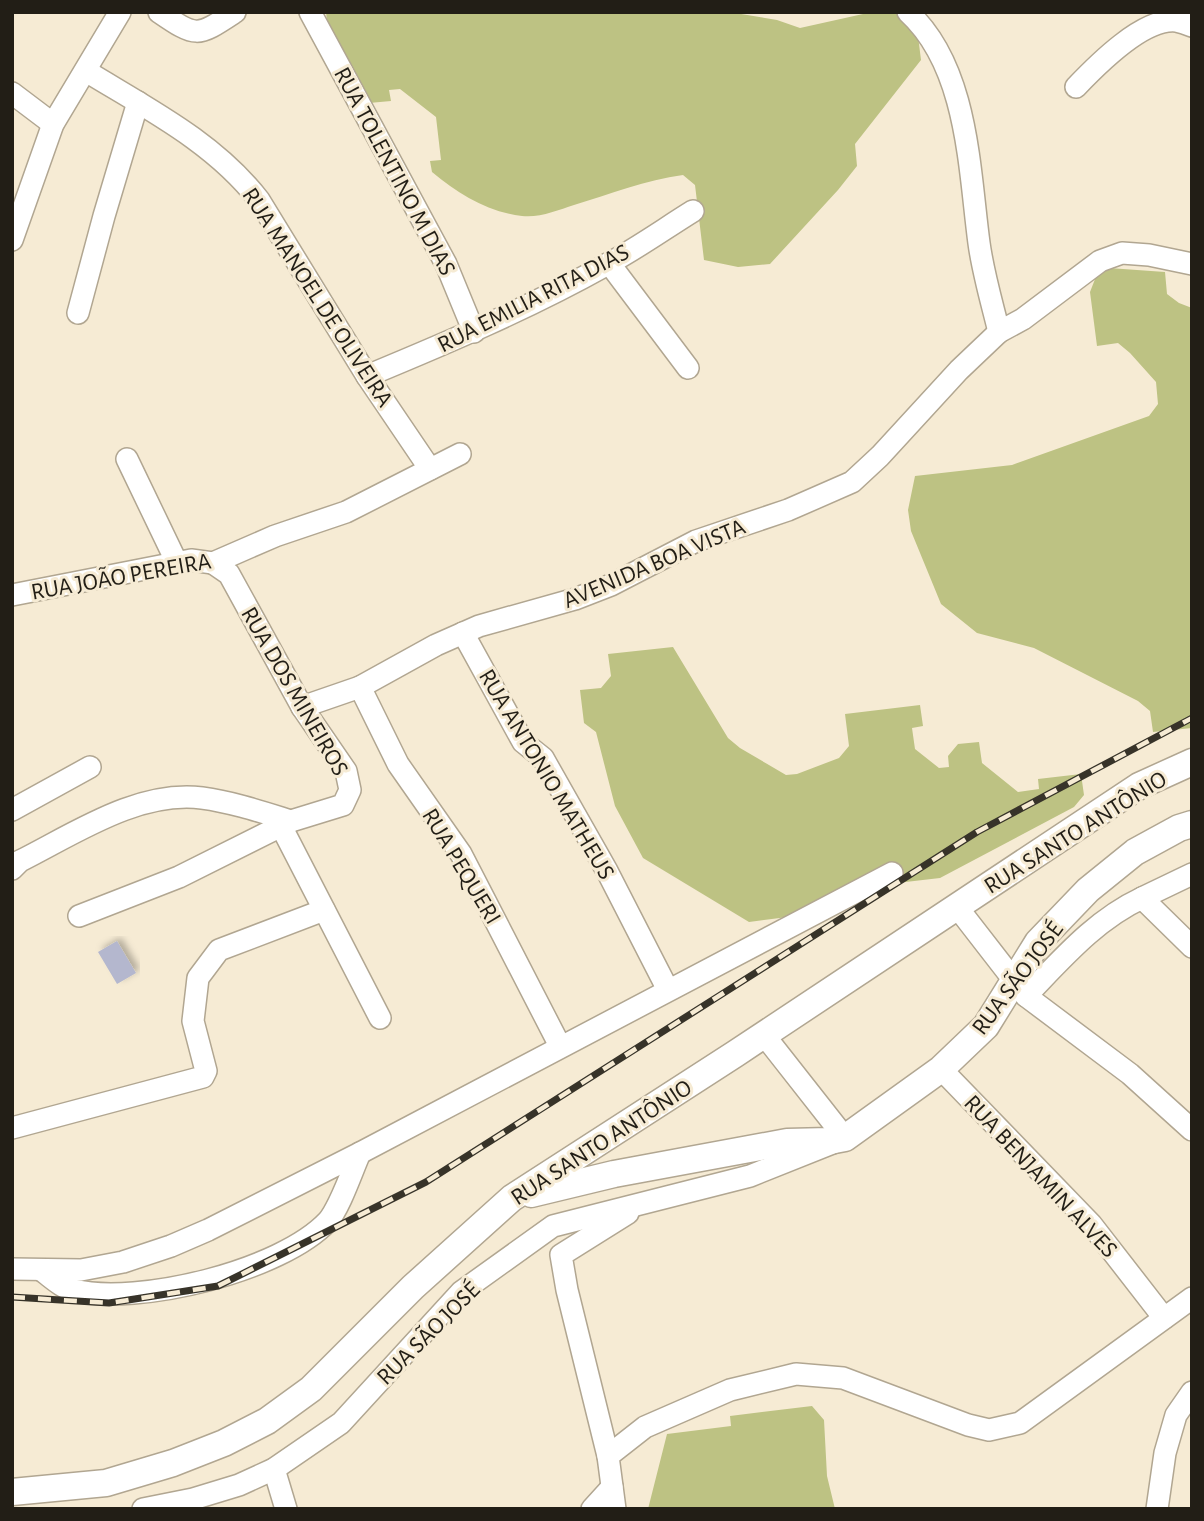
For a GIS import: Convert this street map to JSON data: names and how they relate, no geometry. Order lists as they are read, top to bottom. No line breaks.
{"streets":{"main road":["RUA SANTO ANTÔNIO","RUA SÃO JOSÉ"],"street":["RUA TOLENTINO M DIAS","RUA MANOEL DE OLIVEIRA","RUA EMILIA RITA DIAS","AVENIDA BOA VISTA","RUA JOÃO PEREIRA","RUA DOS MINEIROS","RUA ANTONIO MATHEUS","RUA PEQUERI","RUA BENJAMIN ALVES"]},"crossings":[["RUA TOLENTINO M DIAS","RUA EMILIA RITA DIAS"],["RUA MANOEL DE OLIVEIRA","RUA EMILIA RITA DIAS"],["RUA MANOEL DE OLIVEIRA","RUA JOÃO PEREIRA"],["AVENIDA BOA VISTA","RUA DOS MINEIROS"],["AVENIDA BOA VISTA","RUA ANTONIO MATHEUS"],["AVENIDA BOA VISTA","RUA PEQUERI"],["RUA JOÃO PEREIRA","RUA DOS MINEIROS"],["RUA SÃO JOSÉ","RUA BENJAMIN ALVES"]]}
